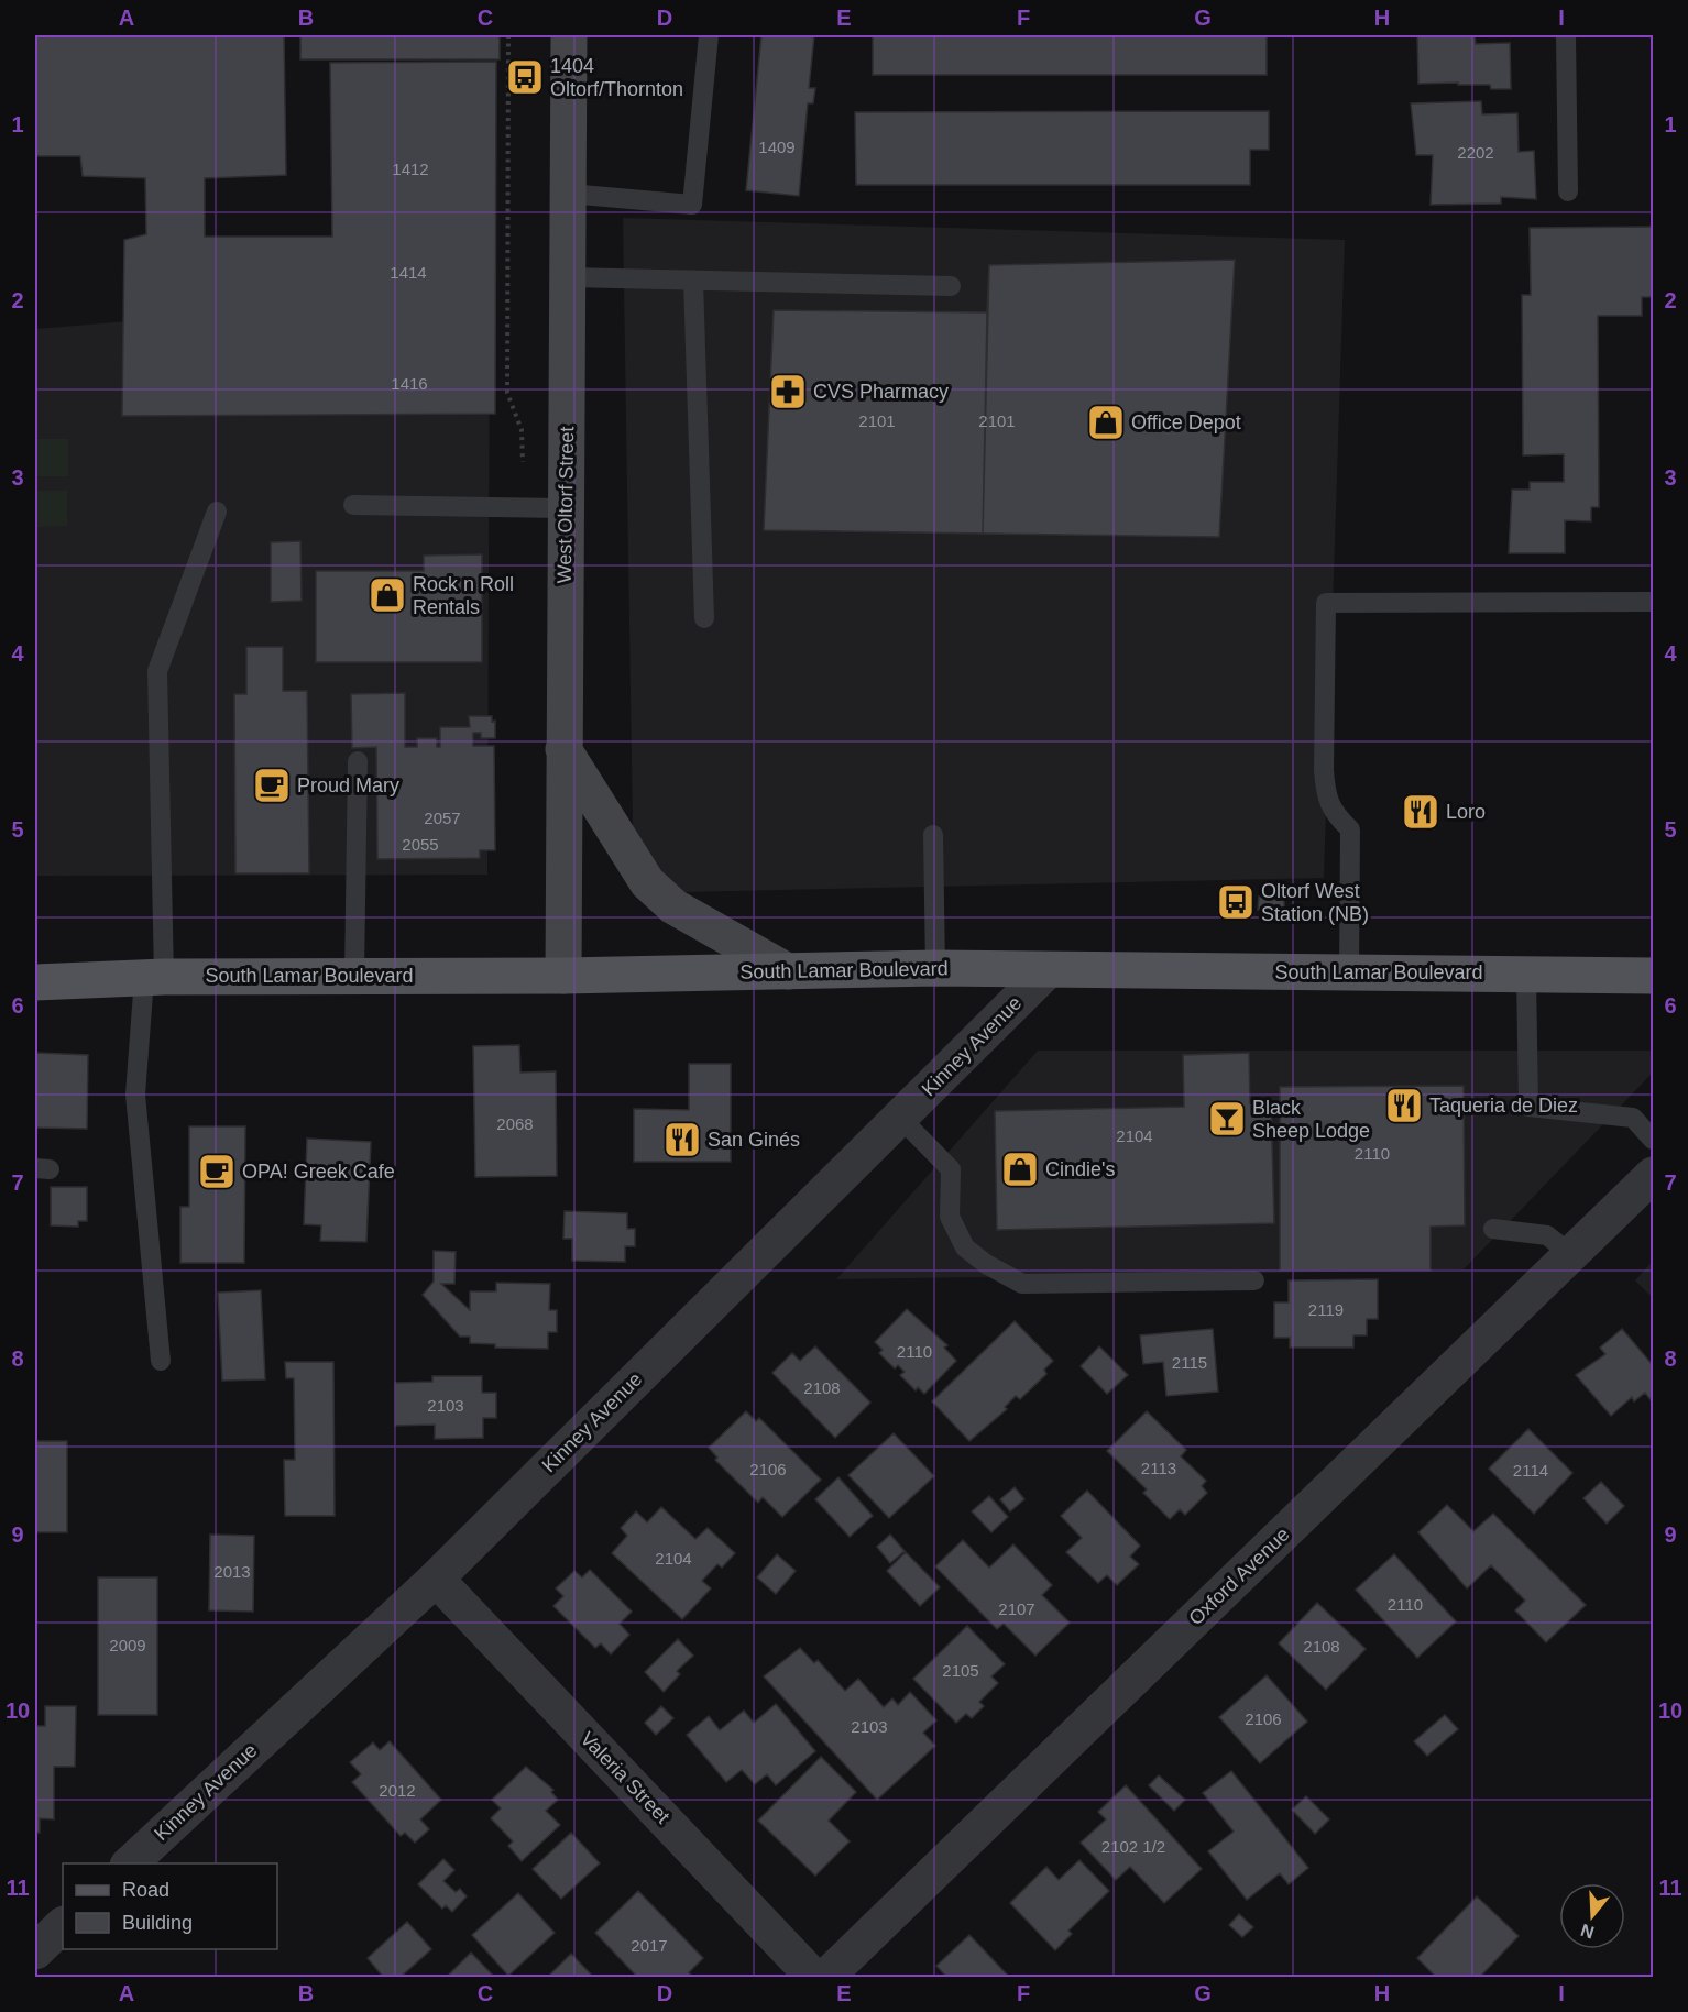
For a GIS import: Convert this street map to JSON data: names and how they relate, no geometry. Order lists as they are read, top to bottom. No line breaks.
{"streets":{"main road":["West Oltorf Street","South Lamar Boulevard"],"street":["Kinney Avenue","Oxford Avenue","Valeria Street"]},"crossings":[["West Oltorf Street","South Lamar Boulevard"],["South Lamar Boulevard","Kinney Avenue"],["Kinney Avenue","Valeria Street"]],"places":{"bus stop":["1404 Oltorf/Thornton","Oltorf West Station (NB)"],"pharmacy":["CVS Pharmacy"],"shop":["Office Depot","Rock n Roll Rentals","Cindie's"],"cafe":["Proud Mary","OPA! Greek Cafe"],"restaurant":["Loro","Taqueria de Diez","San Ginés"],"bar":["Black Sheep Lodge"]},"house_numbers":["1409","2202","1412","1414","1416","2101","2101","2057","2055","2068","2104","2110","2119","2110","2115","2108","2103","2113","2106","2114","2104","2013","2110","2107","2009","2108","2105","2106","2103","2012","2102 1/2","2017"],"legend":["Road","Building"],"north":"bottom","grid":{"columns":["A","B","C","D","E","F","G","H","I"],"rows":["1","2","3","4","5","6","7","8","9","10","11"]}}
